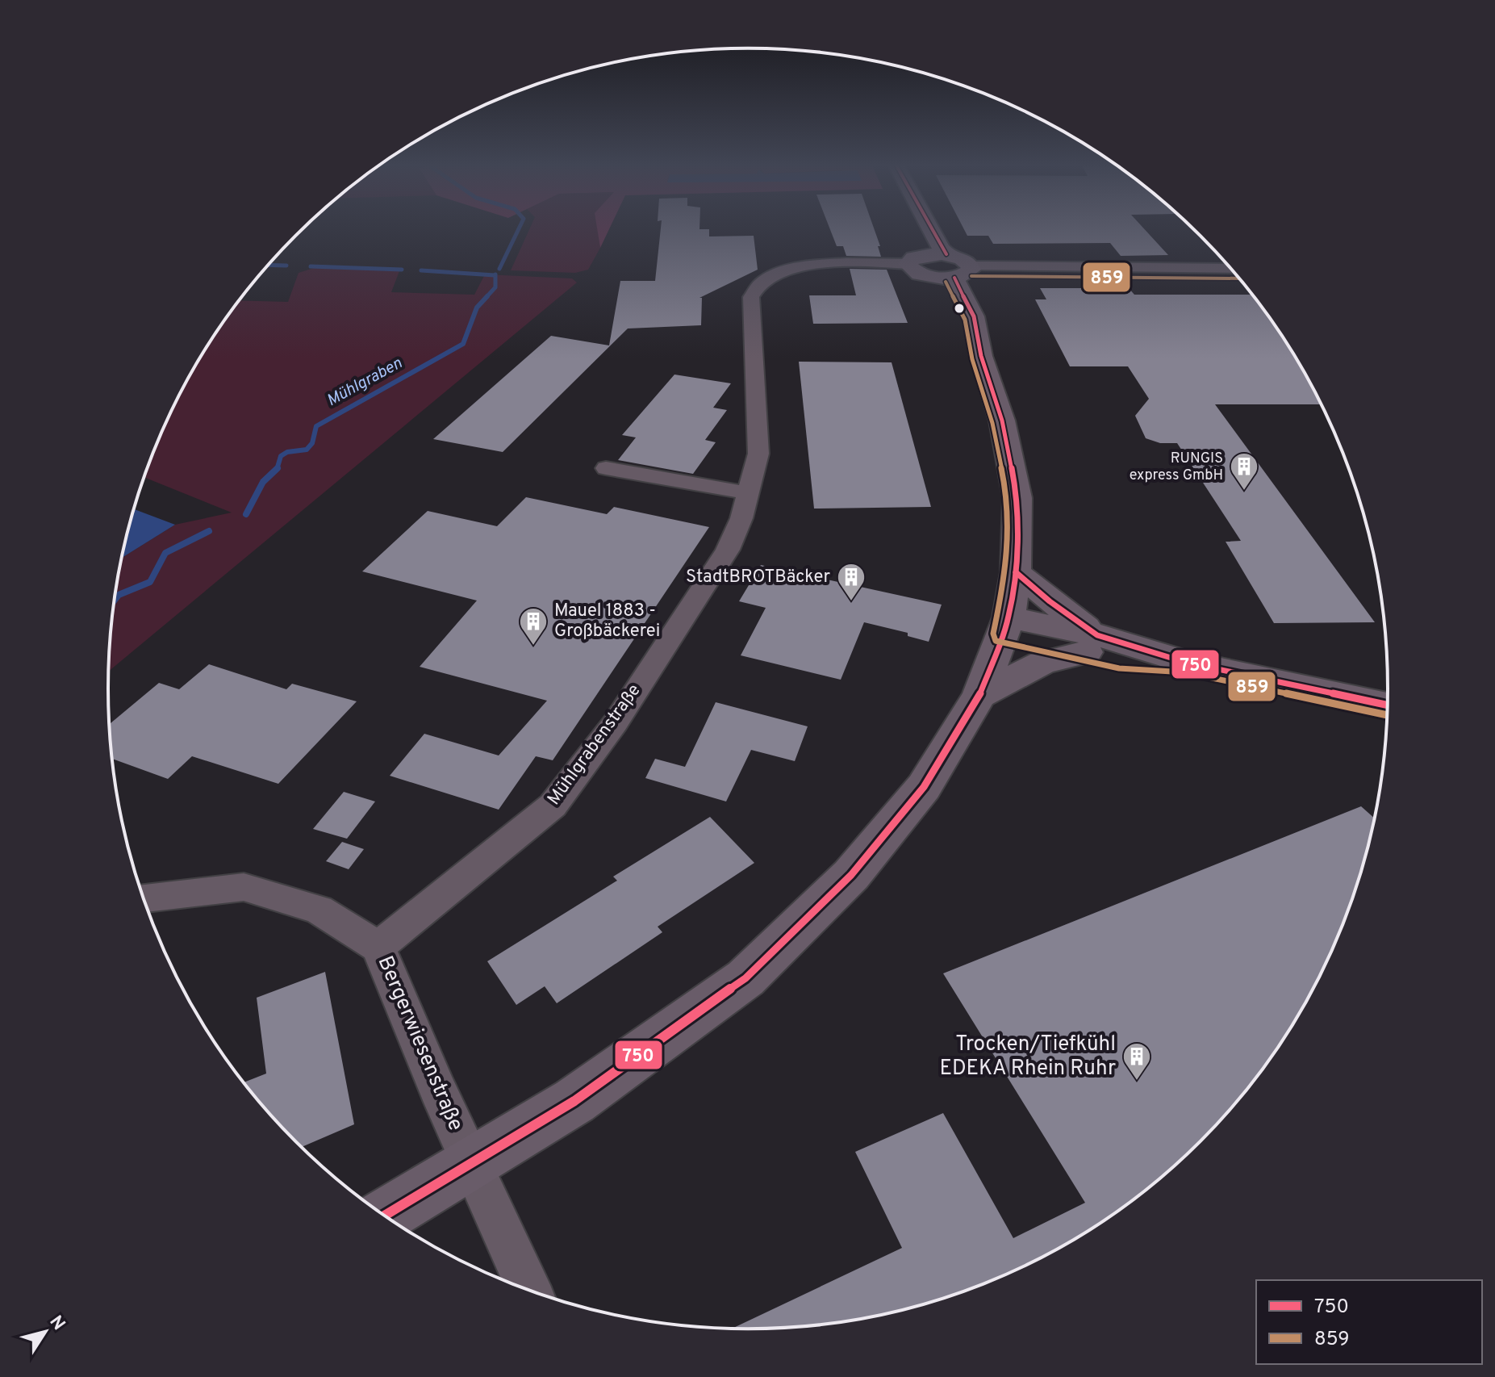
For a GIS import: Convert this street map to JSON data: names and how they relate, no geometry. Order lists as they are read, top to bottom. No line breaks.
{"streets":{"street":["Mühlgrabenstraße","Bergerwiesenstraße"]},"crossings":[["Mühlgrabenstraße","Bergerwiesenstraße"]],"water":["Mühlgraben"],"places":{"building":["RUNGIS express GmbH","StadtBROTBäcker","Mauel 1883 - Großbäckerei","Trocken/Tiefkühl EDEKA Rhein Ruhr"]},"lines":["transit line 750","transit line 859"],"legend":["750","859"],"north":"top right"}
